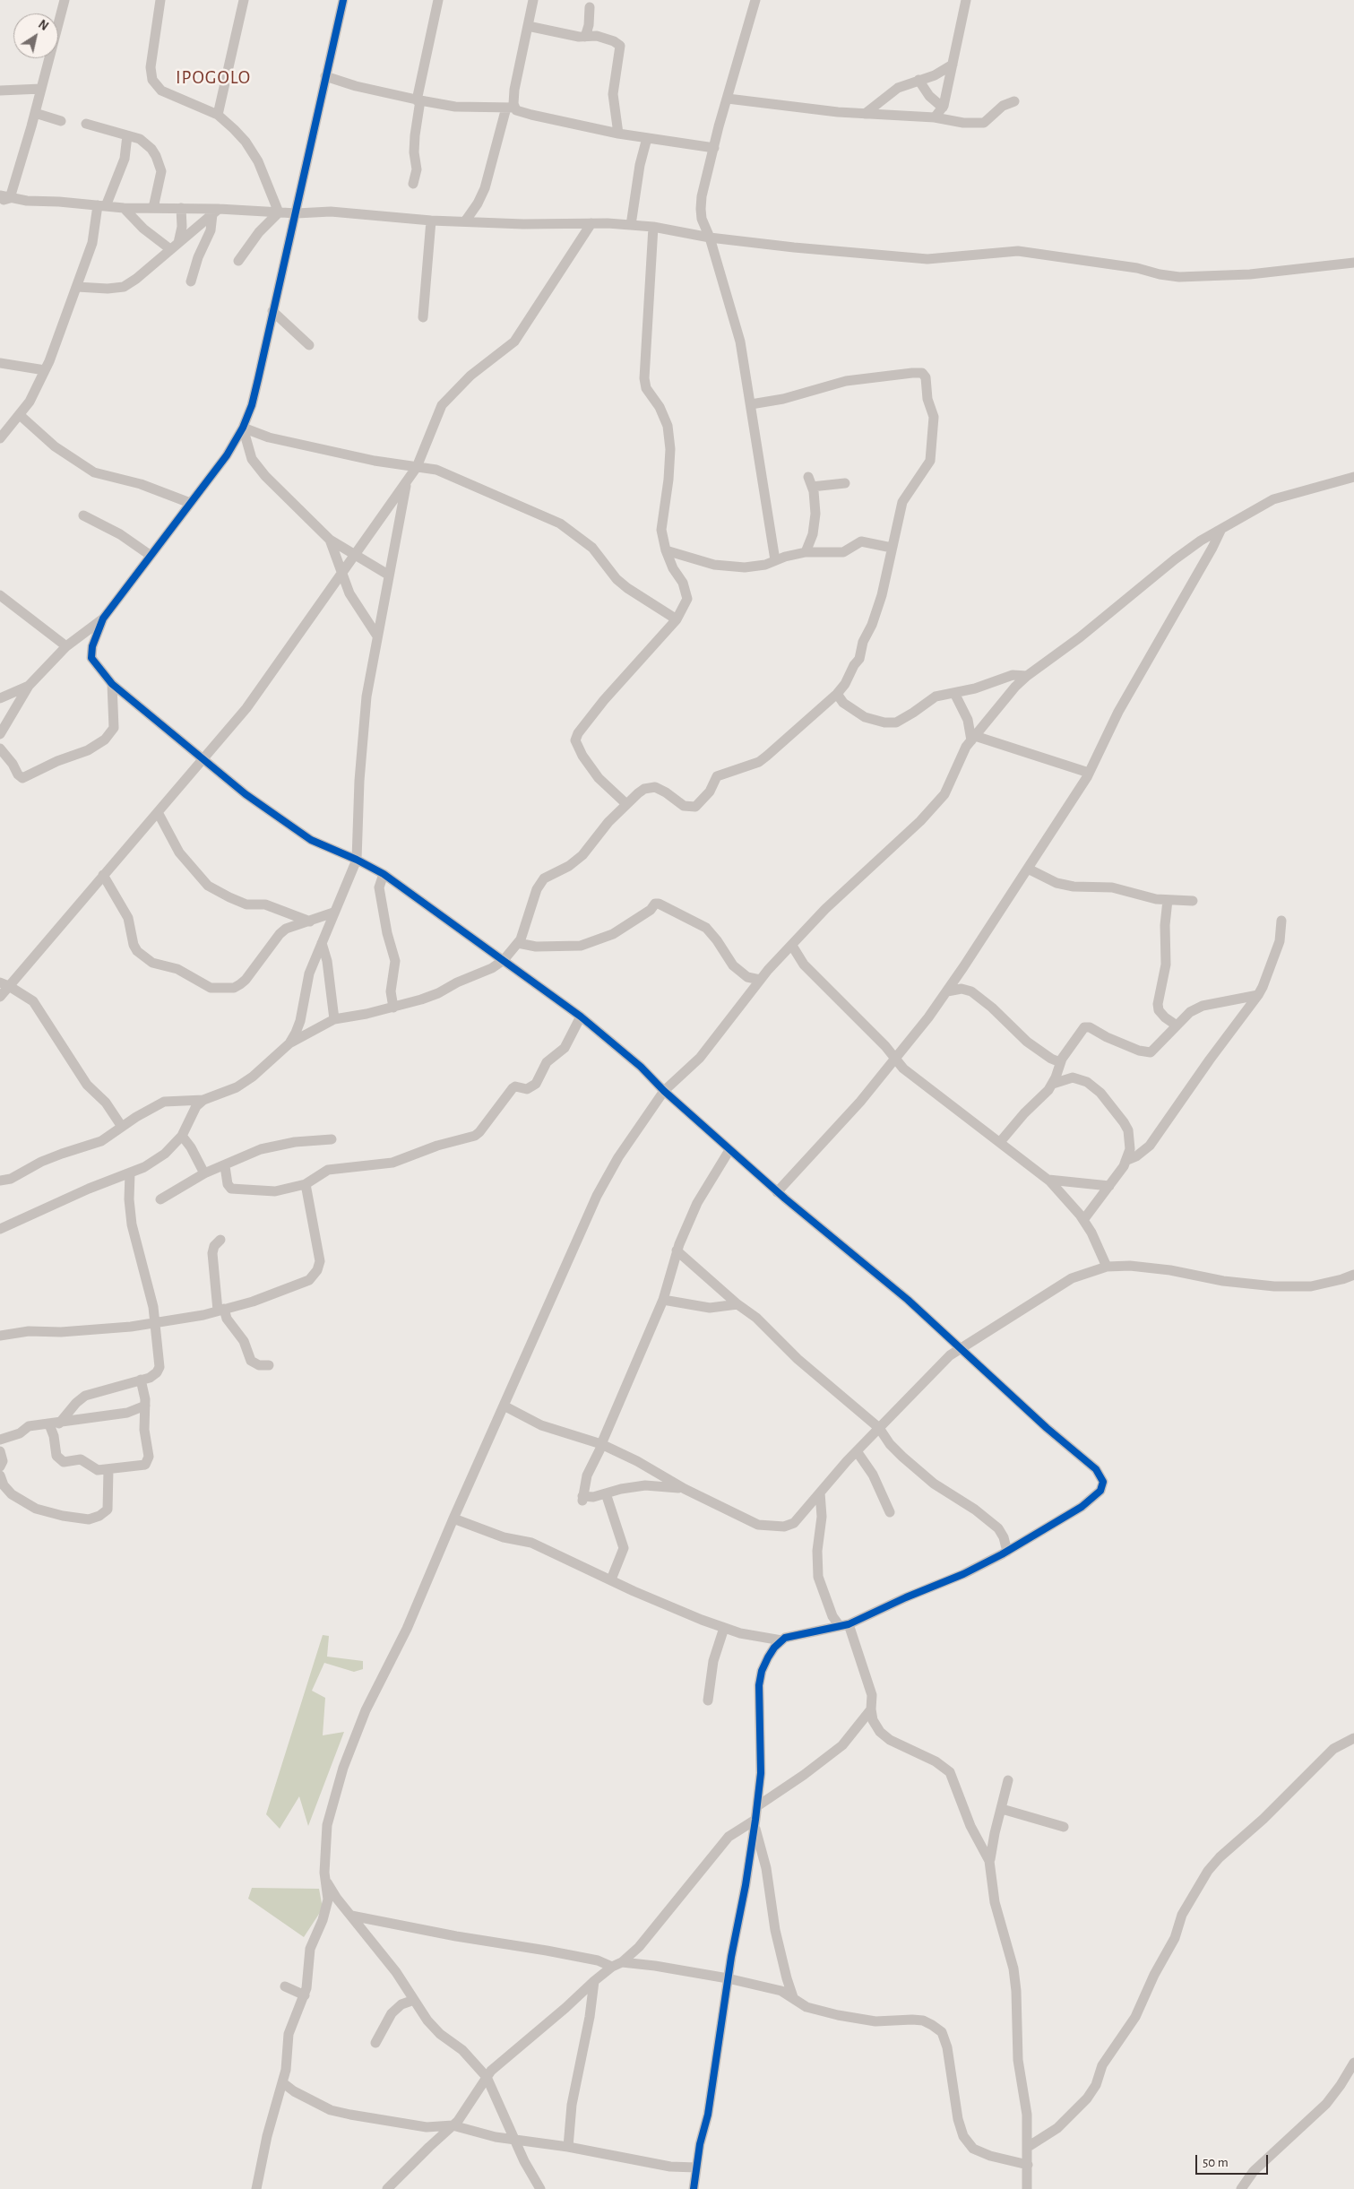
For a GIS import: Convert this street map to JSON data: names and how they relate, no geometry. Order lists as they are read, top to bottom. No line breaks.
{"districts":["IPOGOLO"],"scale_bar":"50 m","north":"top right"}
